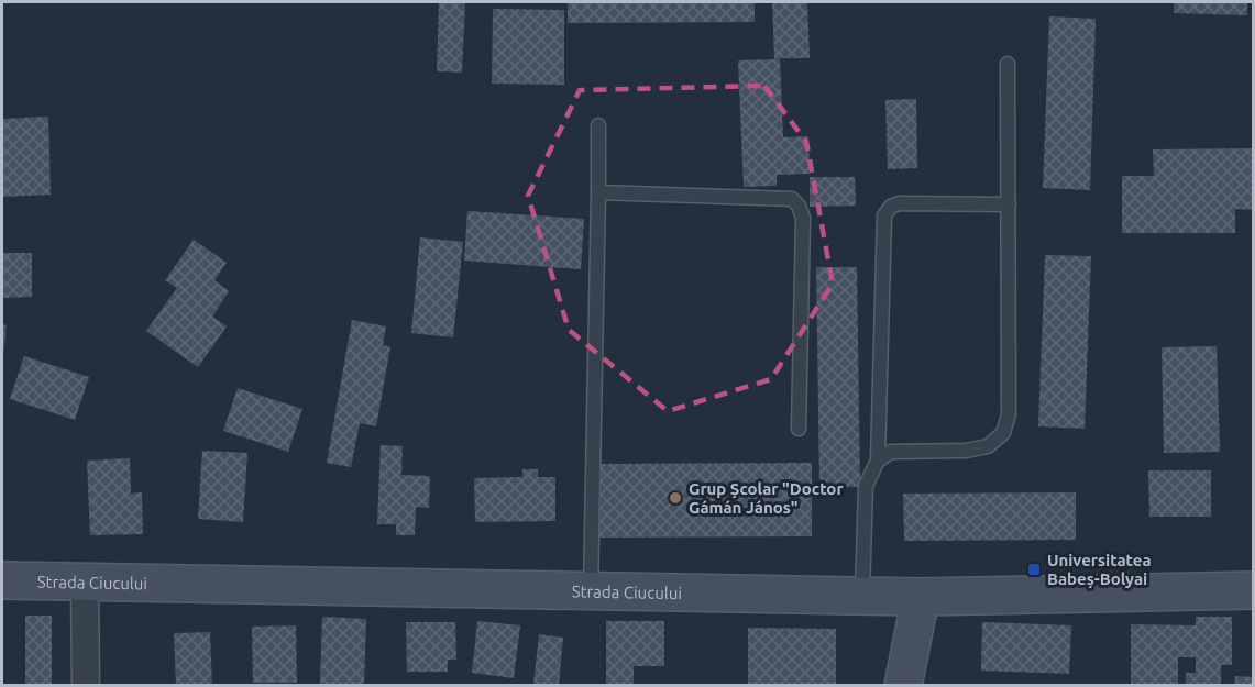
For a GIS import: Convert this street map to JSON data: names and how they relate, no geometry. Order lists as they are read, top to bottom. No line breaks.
{"streets":{"main road":["Strada Ciucului"]},"places":{"other":["Grup Școlar \"Doctor Gámán János\""],"transit":["Universitatea Babeș-Bolyai"]}}
